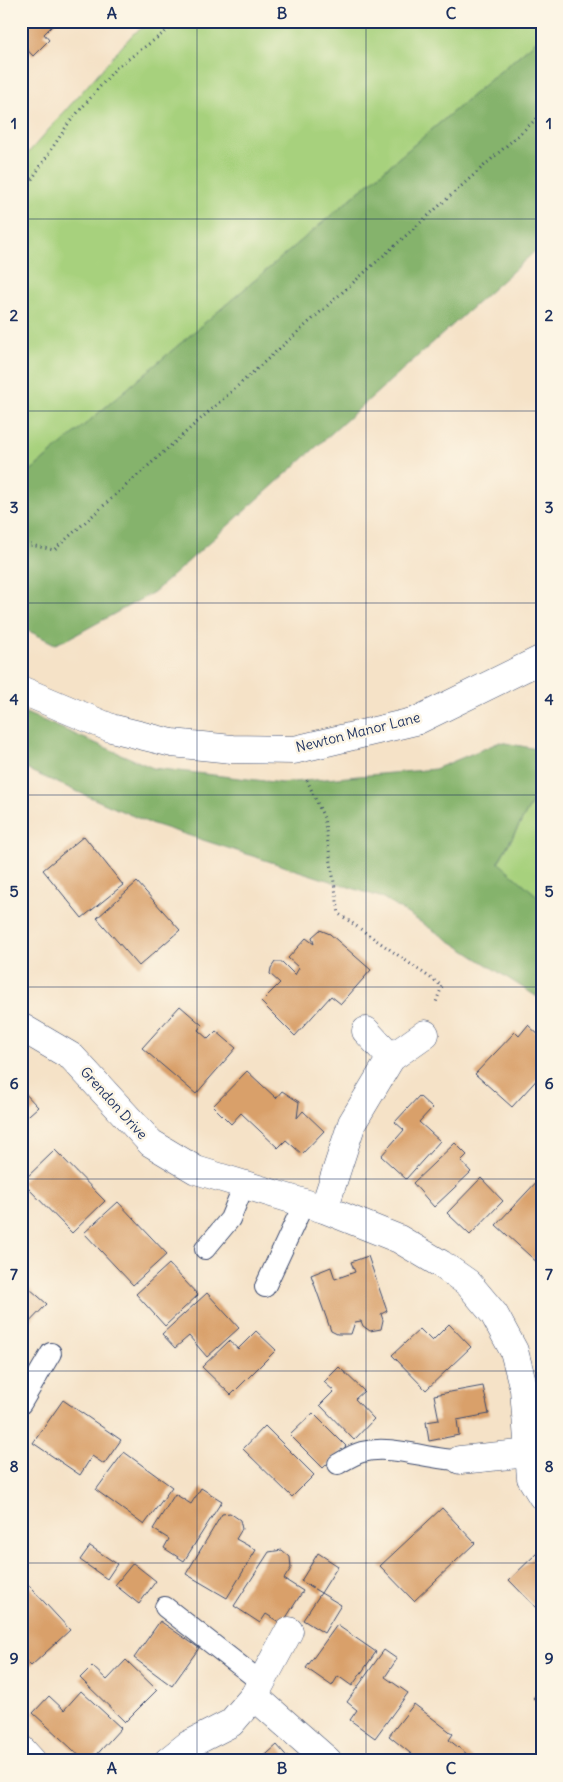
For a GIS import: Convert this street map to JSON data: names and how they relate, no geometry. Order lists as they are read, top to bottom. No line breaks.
{"streets":{"street":["Newton Manor Lane","Grendon Drive"]},"grid":{"columns":["A","B","C"],"rows":["1","2","3","4","5","6","7","8","9"]}}
